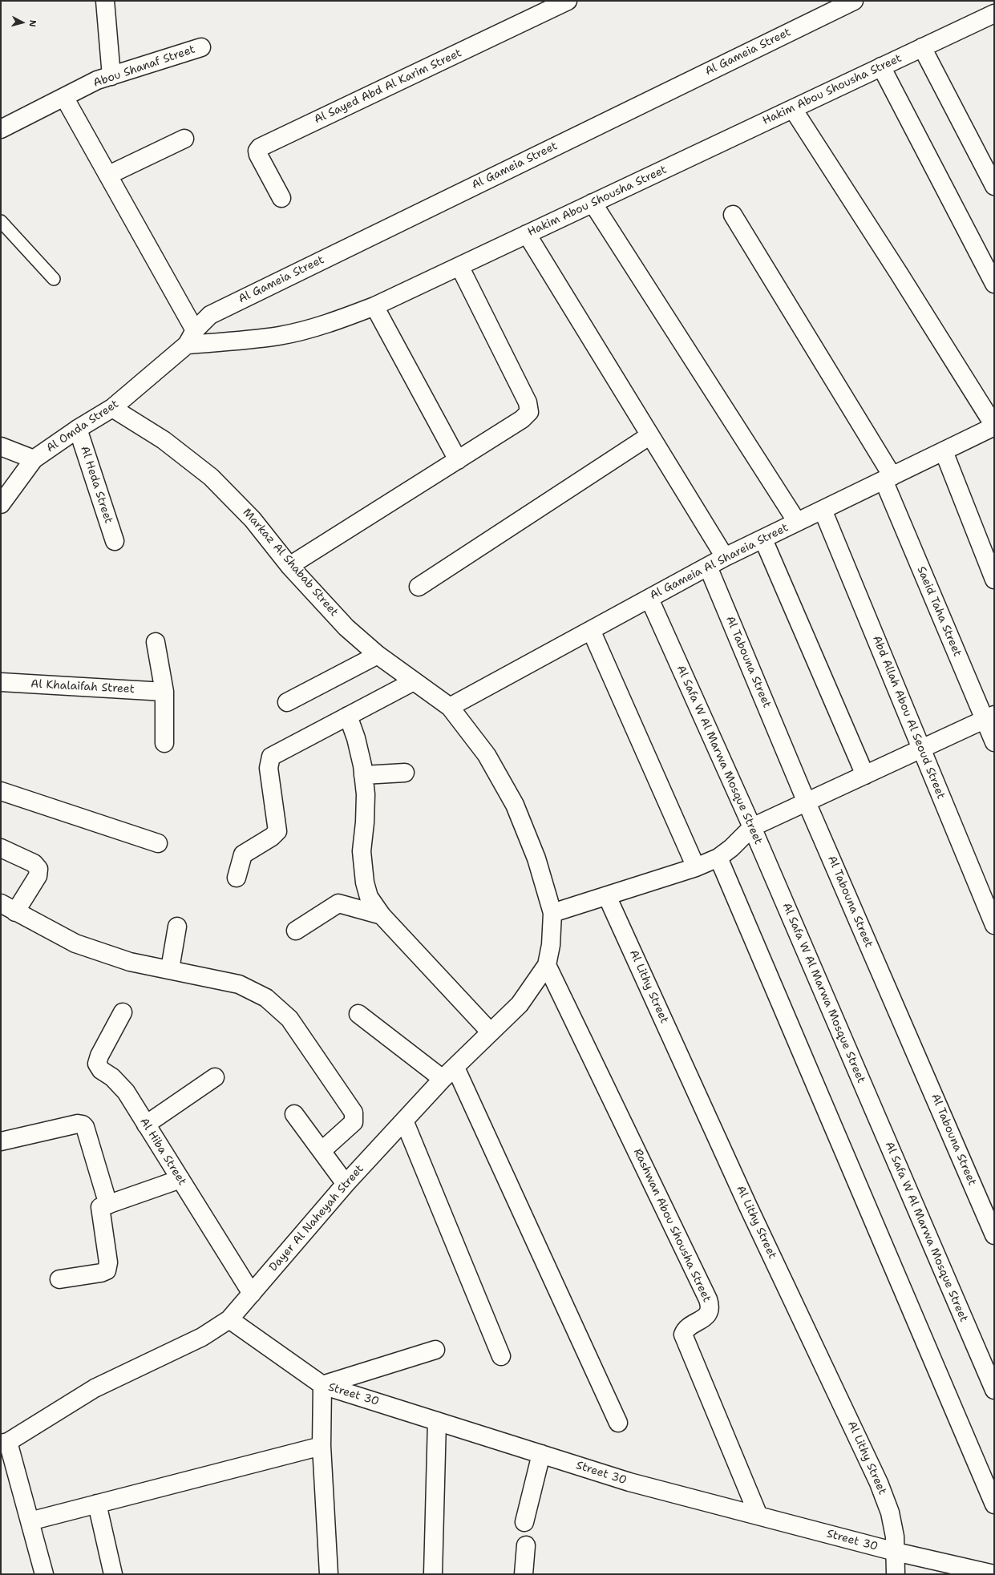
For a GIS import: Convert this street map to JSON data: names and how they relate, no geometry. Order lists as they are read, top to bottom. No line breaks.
{"streets":{"street":["Al Gameia Street","Abou Shanaf Street","Al Sayed Abd Al Karim Street","Hakim Abou Shousha Street","Al Omda Street","Al Heda Street","Al Gameia Al Shareia Street","Markaz Al Shabab Street","Saeid Taha Street","Al Tabouna Street","Al Khalaifah Street","Abd Allah Abou Al Seoud Street","Al Safa W Al Marwa Mosque Street","Al Lithy Street","Al Hiba Street","Dayer Al Naheyah Street","Rashwan Abou Shousha Street","Street 30"]},"crossings":[["Al Gameia Street","Hakim Abou Shousha Street"],["Al Gameia Street","Al Omda Street"],["Hakim Abou Shousha Street","Al Omda Street"],["Al Omda Street","Al Heda Street"],["Al Omda Street","Markaz Al Shabab Street"],["Al Gameia Al Shareia Street","Markaz Al Shabab Street"],["Al Gameia Al Shareia Street","Saeid Taha Street"],["Al Gameia Al Shareia Street","Al Tabouna Street"],["Al Gameia Al Shareia Street","Abd Allah Abou Al Seoud Street"],["Al Gameia Al Shareia Street","Al Safa W Al Marwa Mosque Street"],["Markaz Al Shabab Street","Dayer Al Naheyah Street"],["Al Lithy Street","Street 30"],["Al Hiba Street","Dayer Al Naheyah Street"],["Dayer Al Naheyah Street","Rashwan Abou Shousha Street"],["Dayer Al Naheyah Street","Street 30"],["Rashwan Abou Shousha Street","Street 30"]],"north":"right"}
